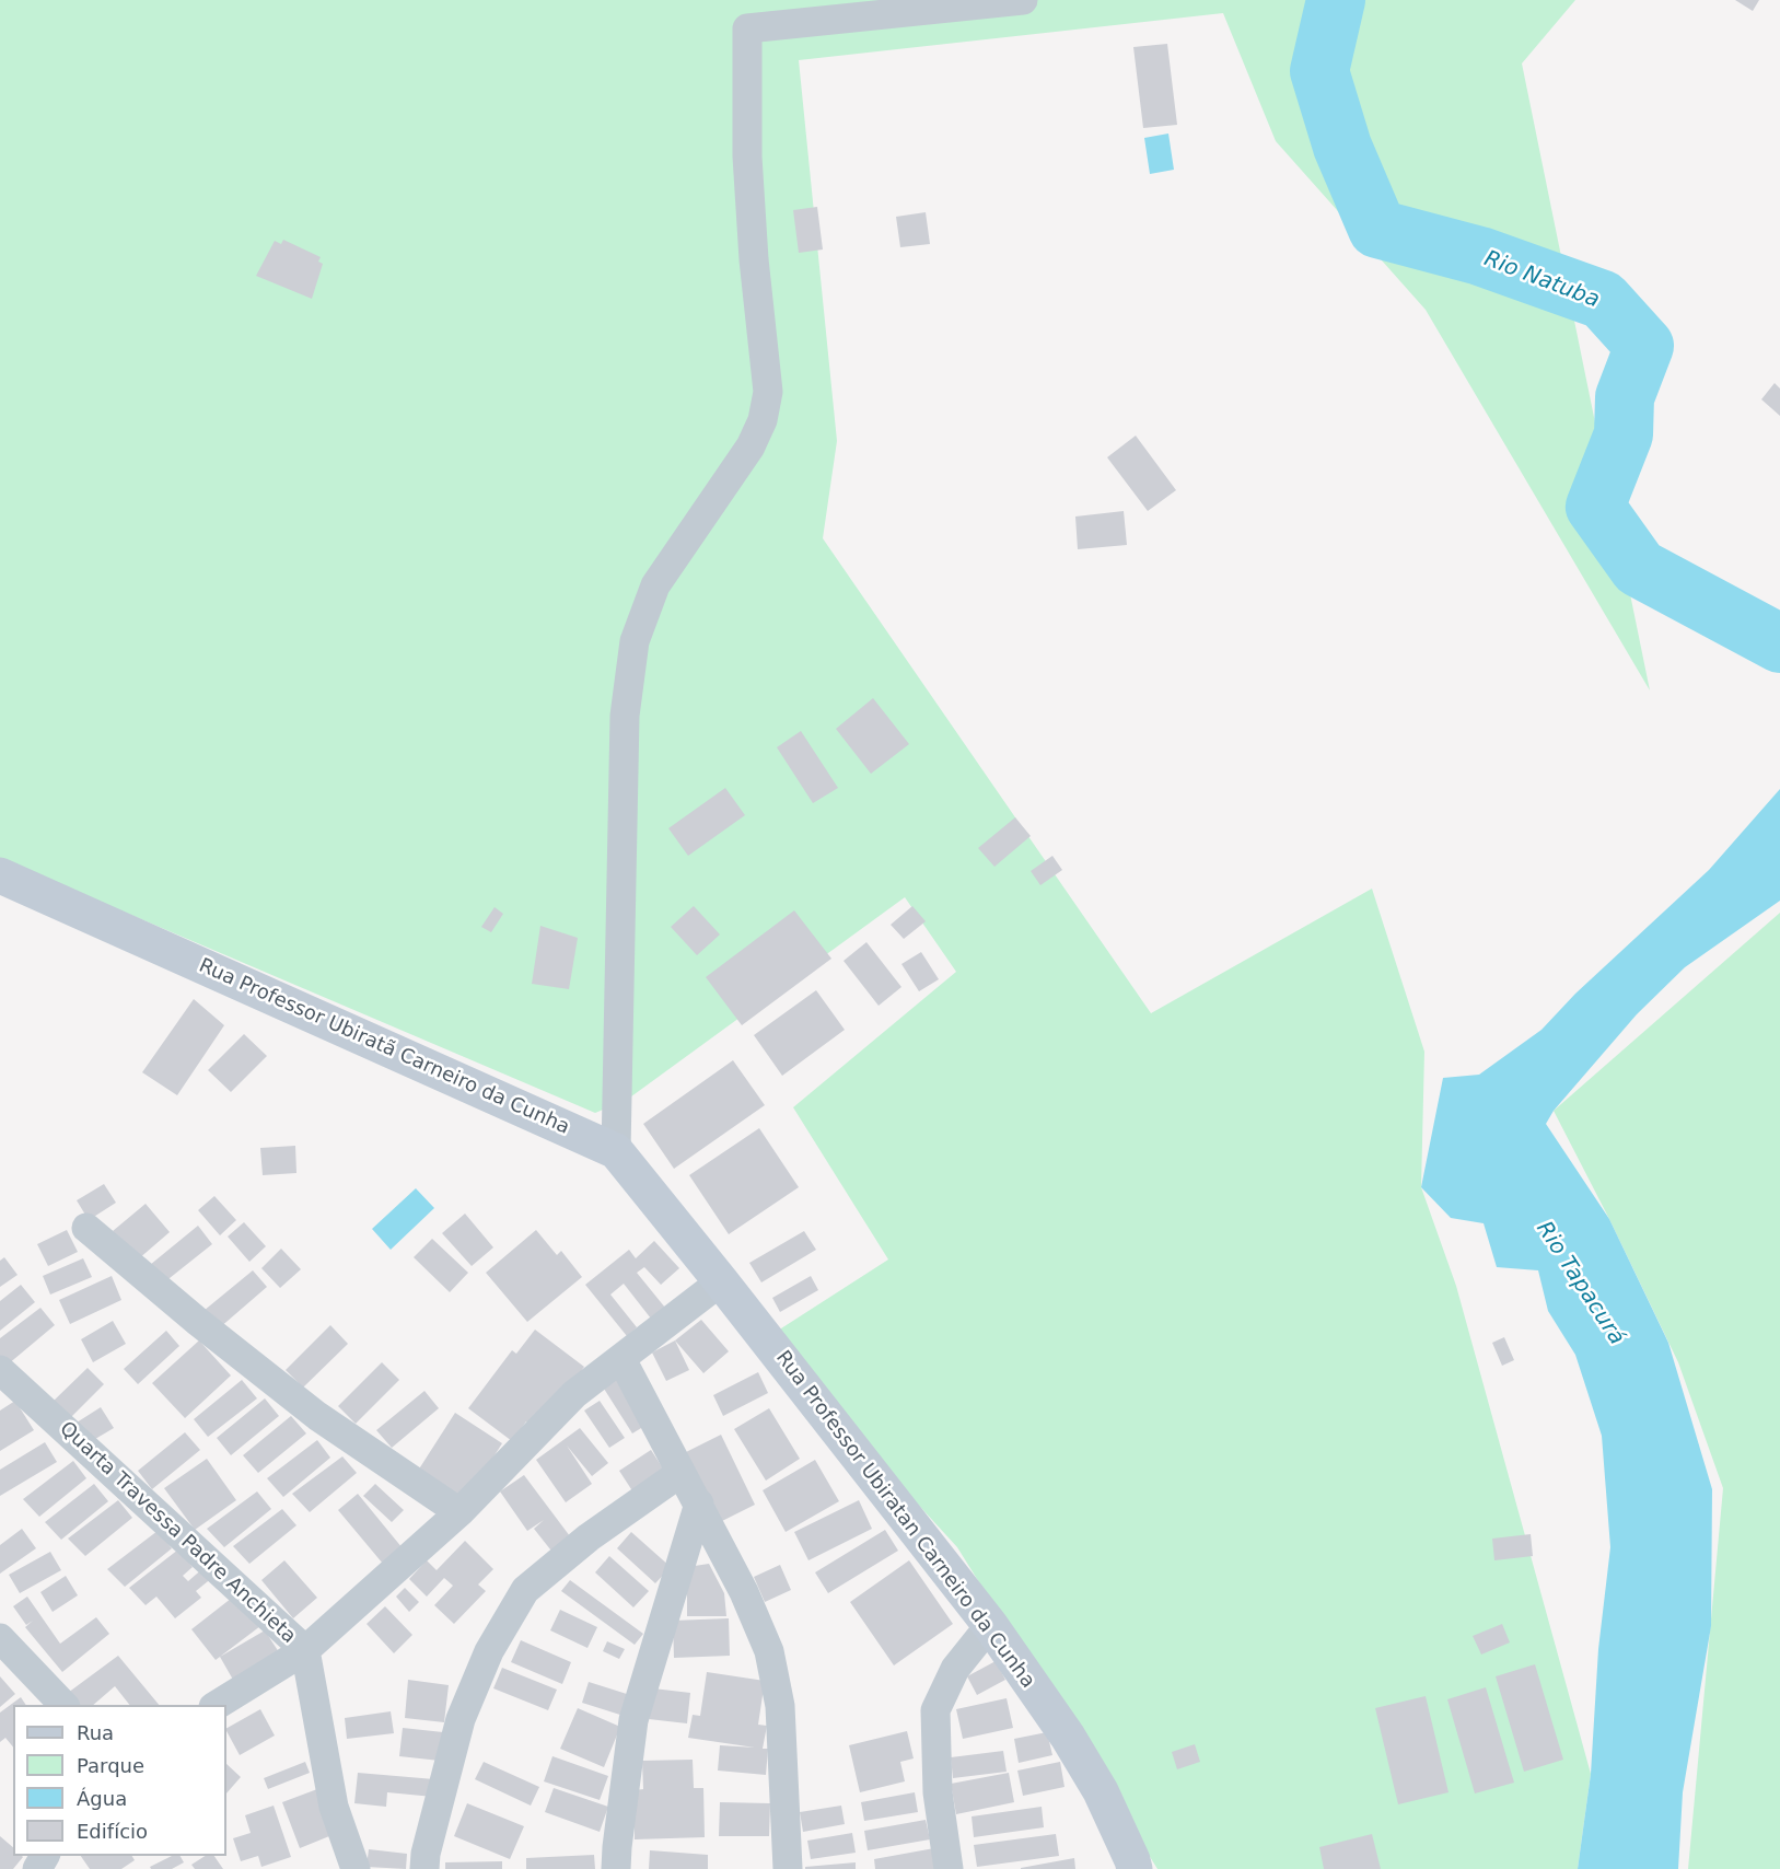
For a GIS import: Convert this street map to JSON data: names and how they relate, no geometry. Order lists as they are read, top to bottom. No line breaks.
{"streets":{"street":["Rua Professor Ubiratã Carneiro da Cunha","Rua Professor Ubiratan Carneiro da Cunha","Quarta Travessa Padre Anchieta"]},"crossings":[["Rua Professor Ubiratã Carneiro da Cunha","Rua Professor Ubiratan Carneiro da Cunha"]],"water":["Rio Natuba","Rio Tapacurá"],"legend":["Rua","Parque","Água","Edifício"]}
